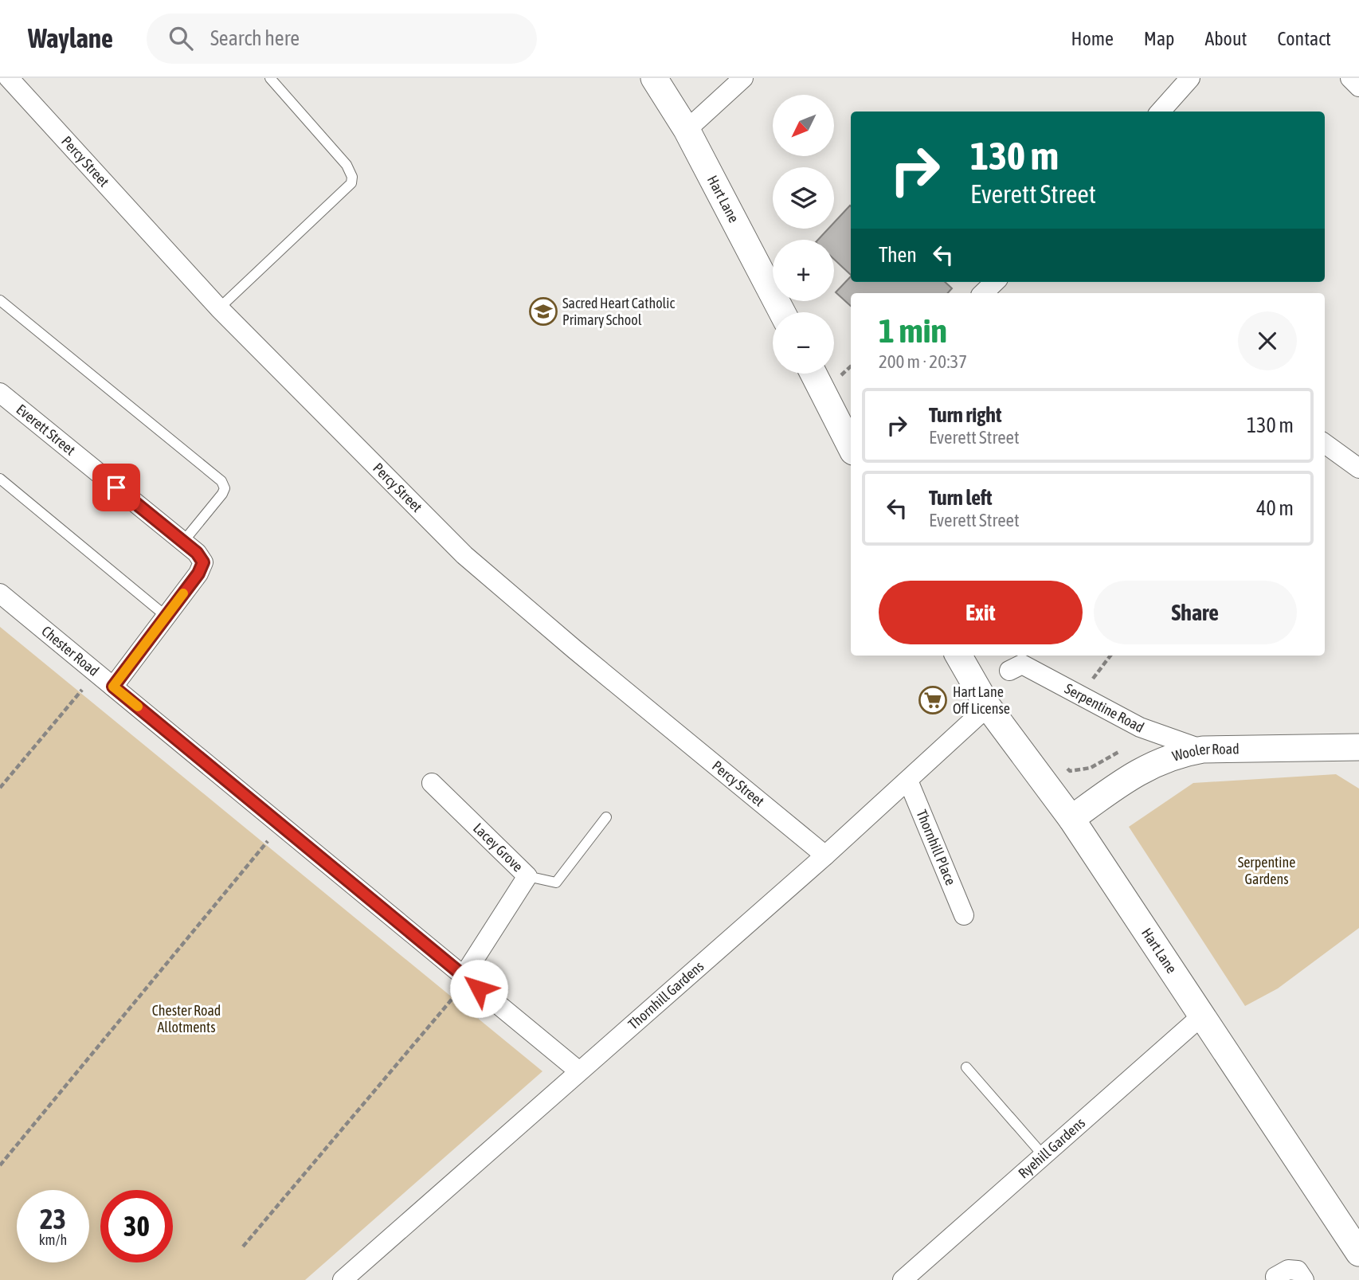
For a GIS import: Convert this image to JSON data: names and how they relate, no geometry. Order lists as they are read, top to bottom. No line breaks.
{"streets":{"street":["Percy Street","Hart Lane","Everett Street","Chester Road","Serpentine Road","Wooler Road","Lacey Grove","Thornhill Place","Thornhill Gardens","Ryehill Gardens"]},"crossings":[["Percy Street","Thornhill Gardens"],["Hart Lane","Wooler Road"],["Hart Lane","Thornhill Gardens"],["Hart Lane","Ryehill Gardens"],["Everett Street","Chester Road"],["Chester Road","Lacey Grove"],["Chester Road","Thornhill Gardens"],["Serpentine Road","Wooler Road"],["Thornhill Place","Thornhill Gardens"]],"parks":["Serpentine Gardens","Chester Road Allotments"],"places":{"school or university":["Sacred Heart Catholic Primary School"],"supermarket":["Hart Lane Off License"]},"north":"bottom left","page":{"header":"Waylane","search":"Search here","nav":["Home","Map","About","Contact"],"map_buttons":["+","−"],"turn":["130 m","Everett Street"],"then":"Then","heading":["1 min","200 m · 20:37"],"list":[{"name":"Turn right","note":"Everett Street","value":"130 m"},{"name":"Turn left","note":"Everett Street","value":"40 m"}],"buttons":["Exit","Share"],"speed":"23 km/h","limit":"30"}}
